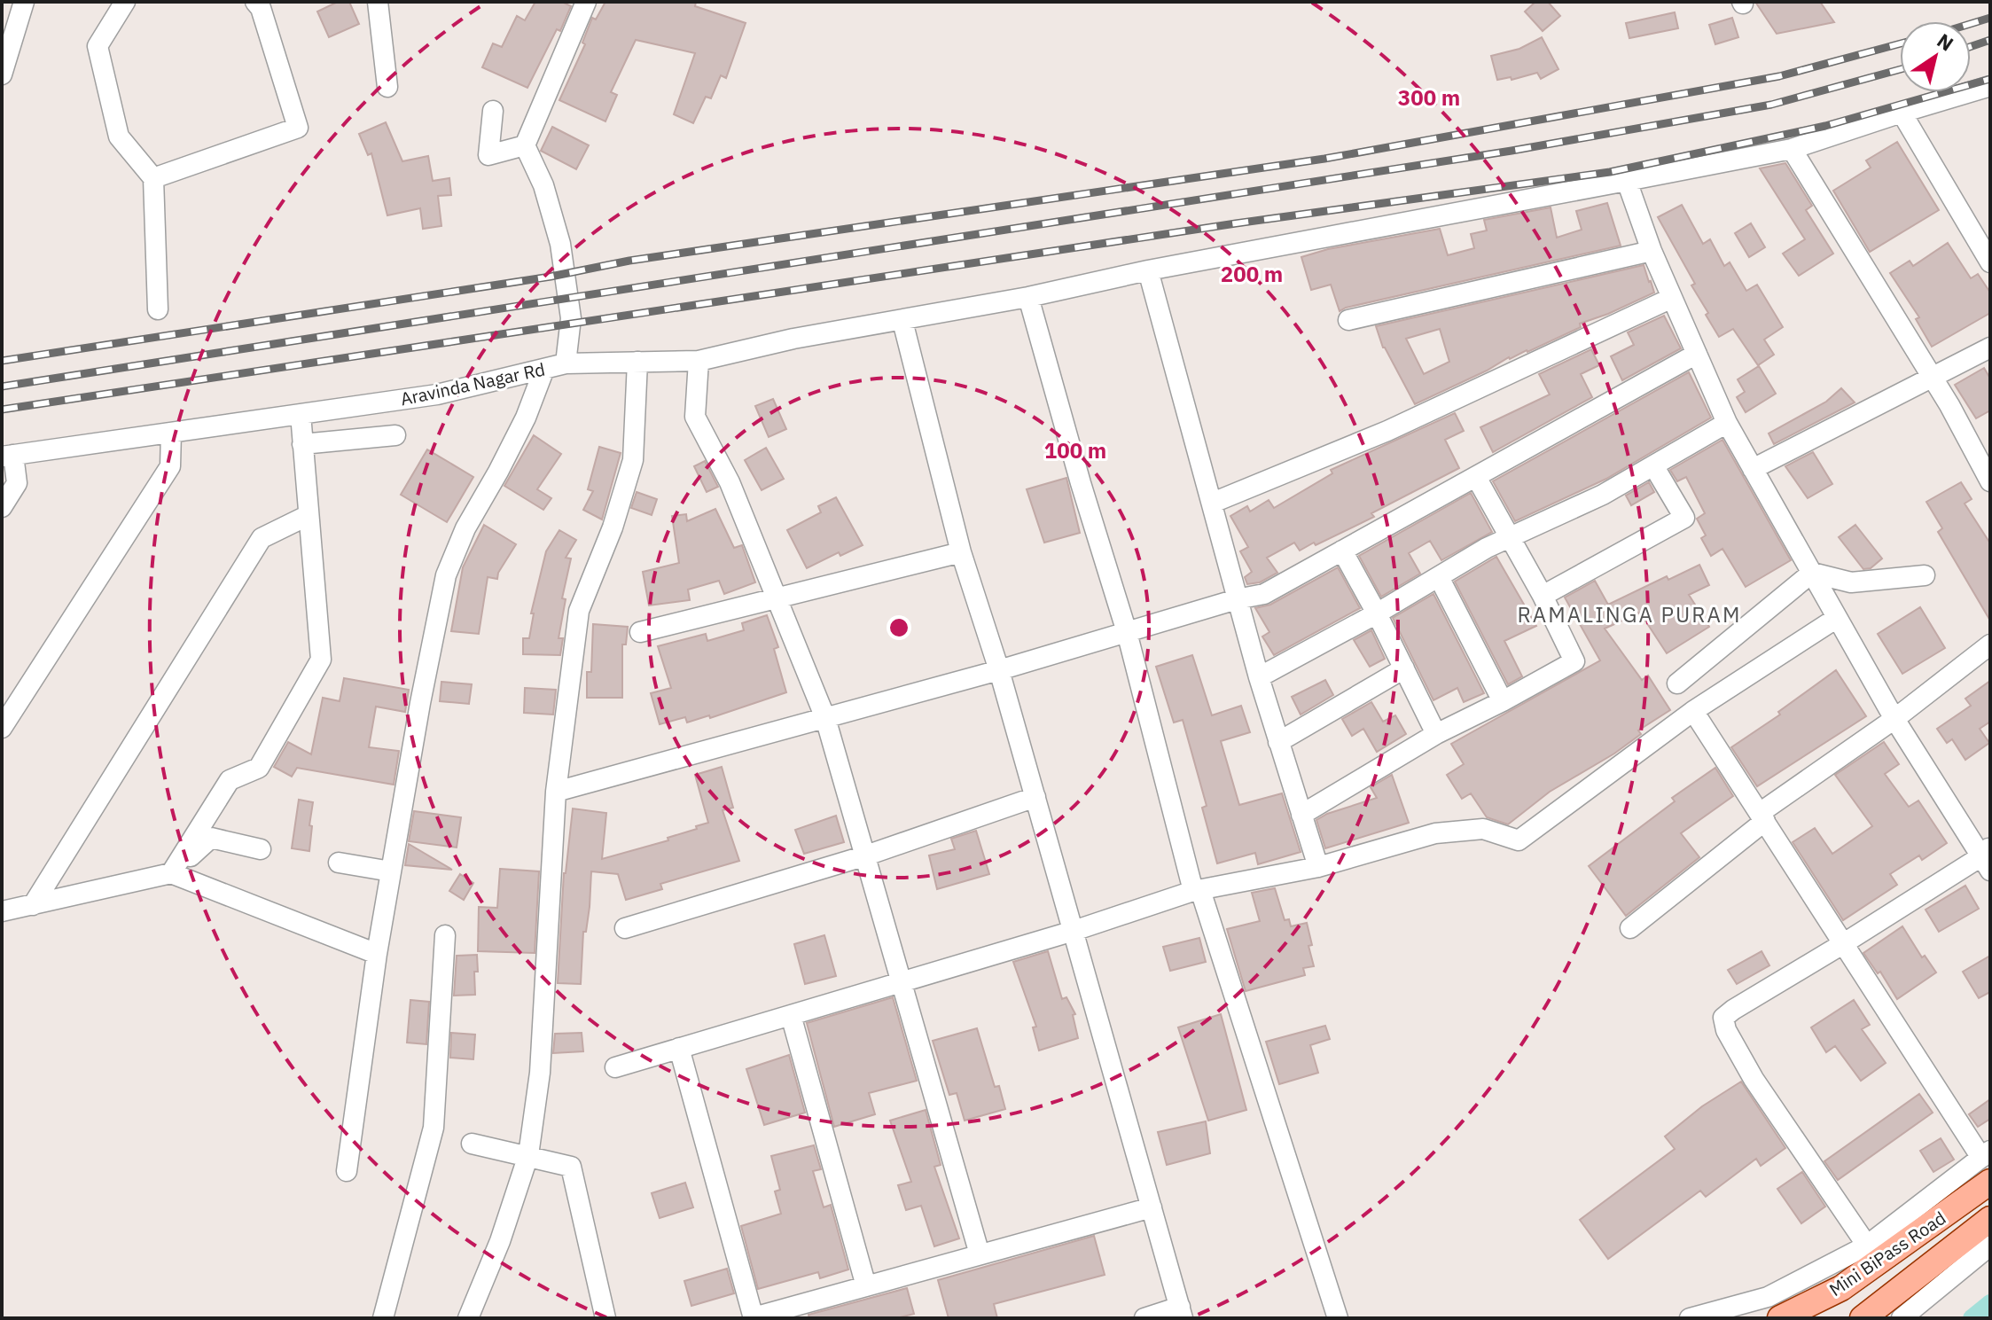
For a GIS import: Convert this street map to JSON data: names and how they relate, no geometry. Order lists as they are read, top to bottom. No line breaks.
{"streets":{"main road":["Mini BiPass Road"],"street":["Aravinda Nagar Rd"]},"districts":["RAMALINGA PURAM"],"north":"top right","rings":["300 m","200 m","100 m"]}
